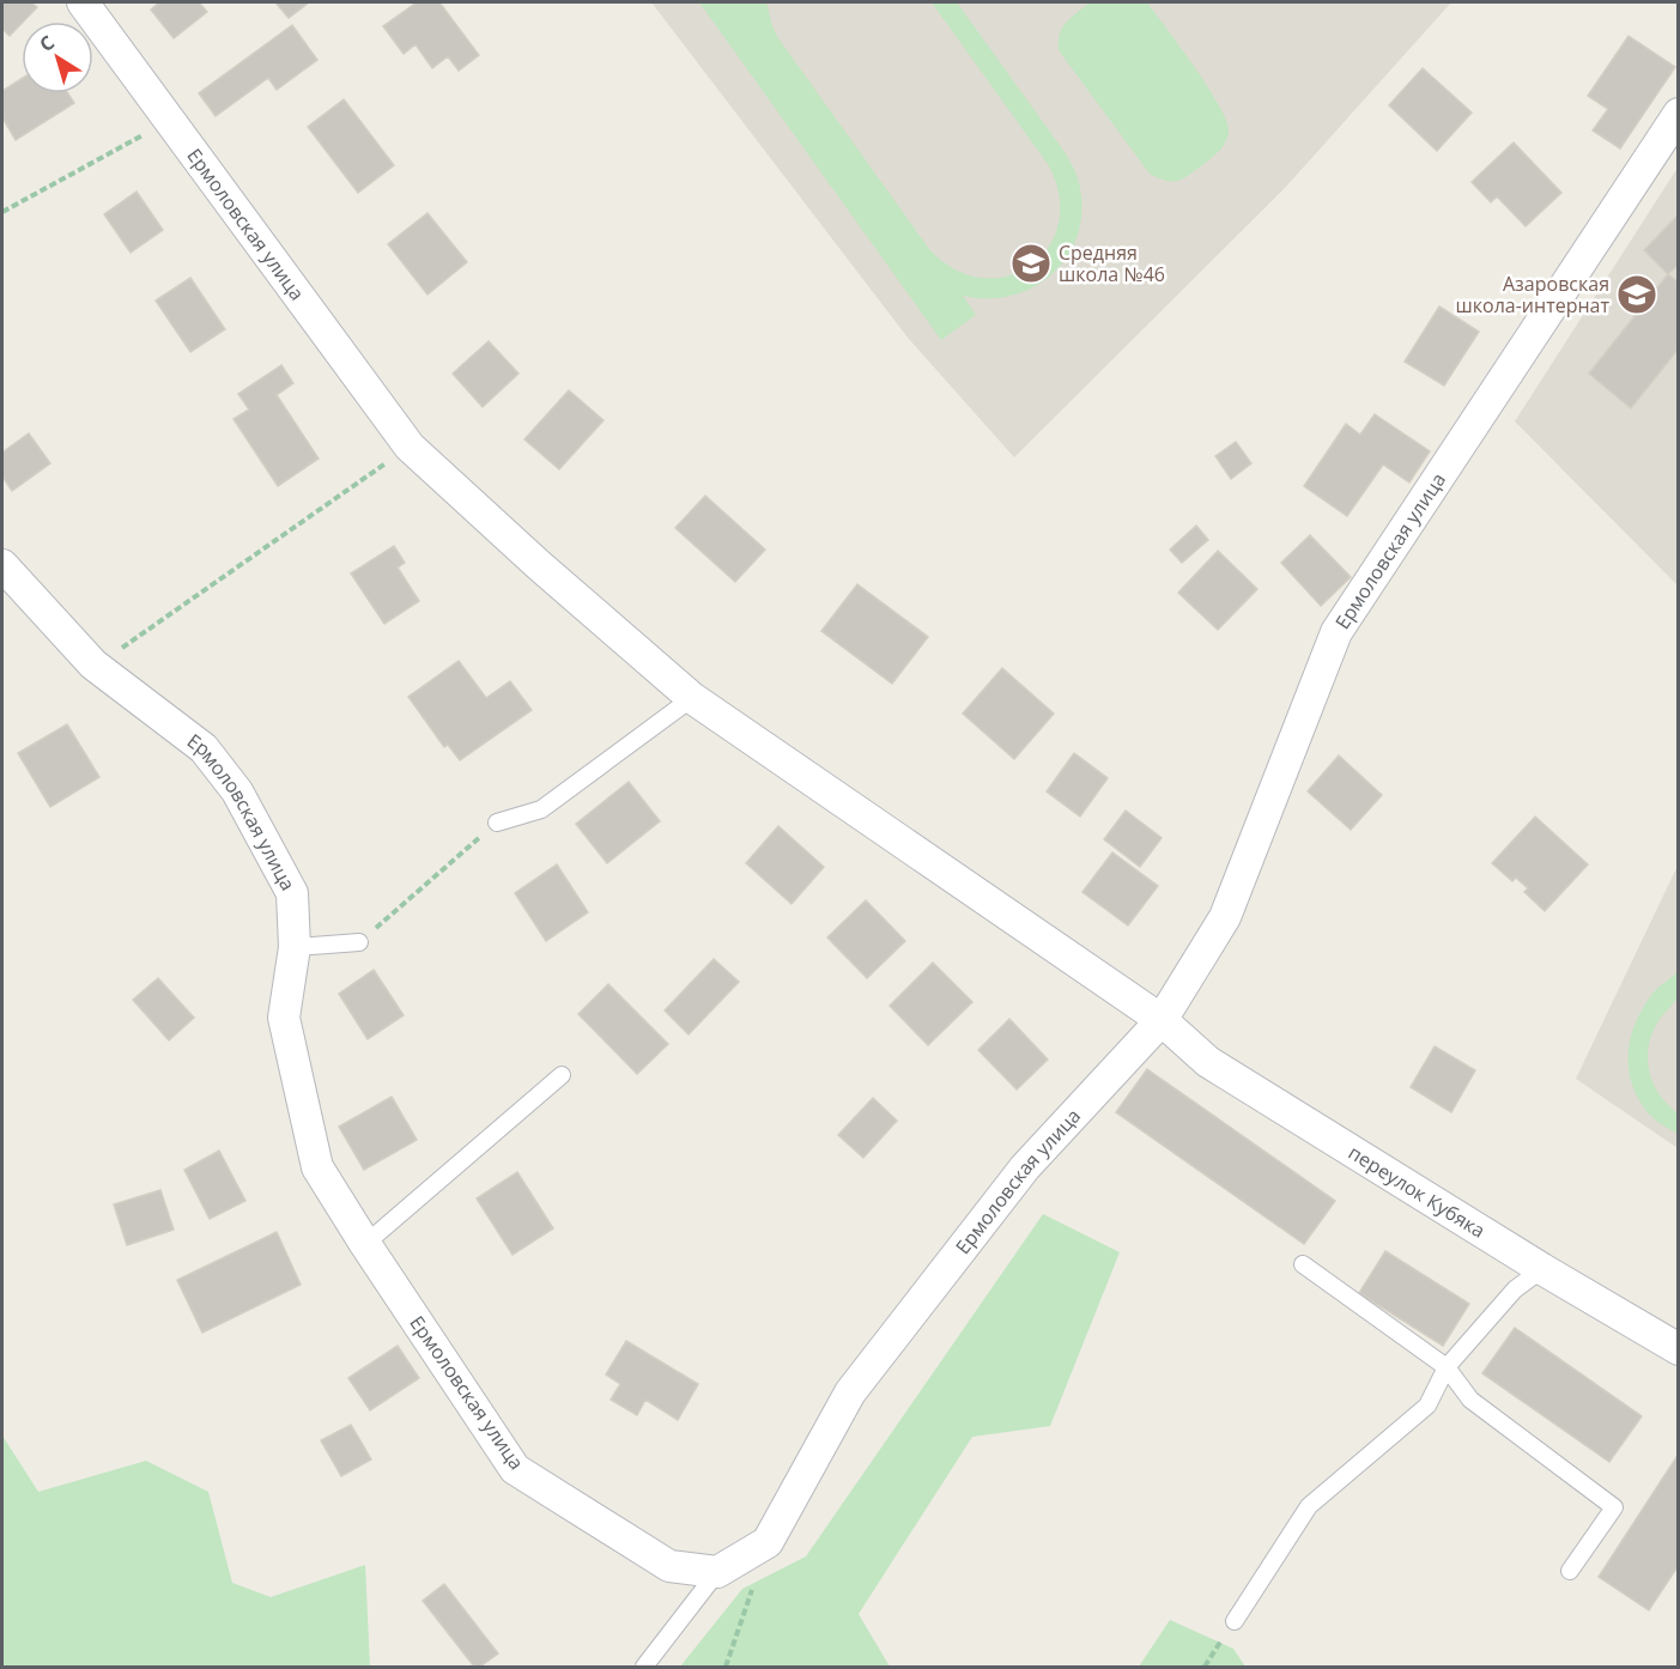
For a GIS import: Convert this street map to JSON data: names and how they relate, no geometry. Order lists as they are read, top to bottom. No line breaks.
{"streets":{"street":["Ермоловская улица","переулок Кубяка"]},"crossings":[["Ермоловская улица","переулок Кубяка"]],"places":{"school or university":["Средняя школа №46","Азаровская школа-интернат"]},"north":"top left"}
